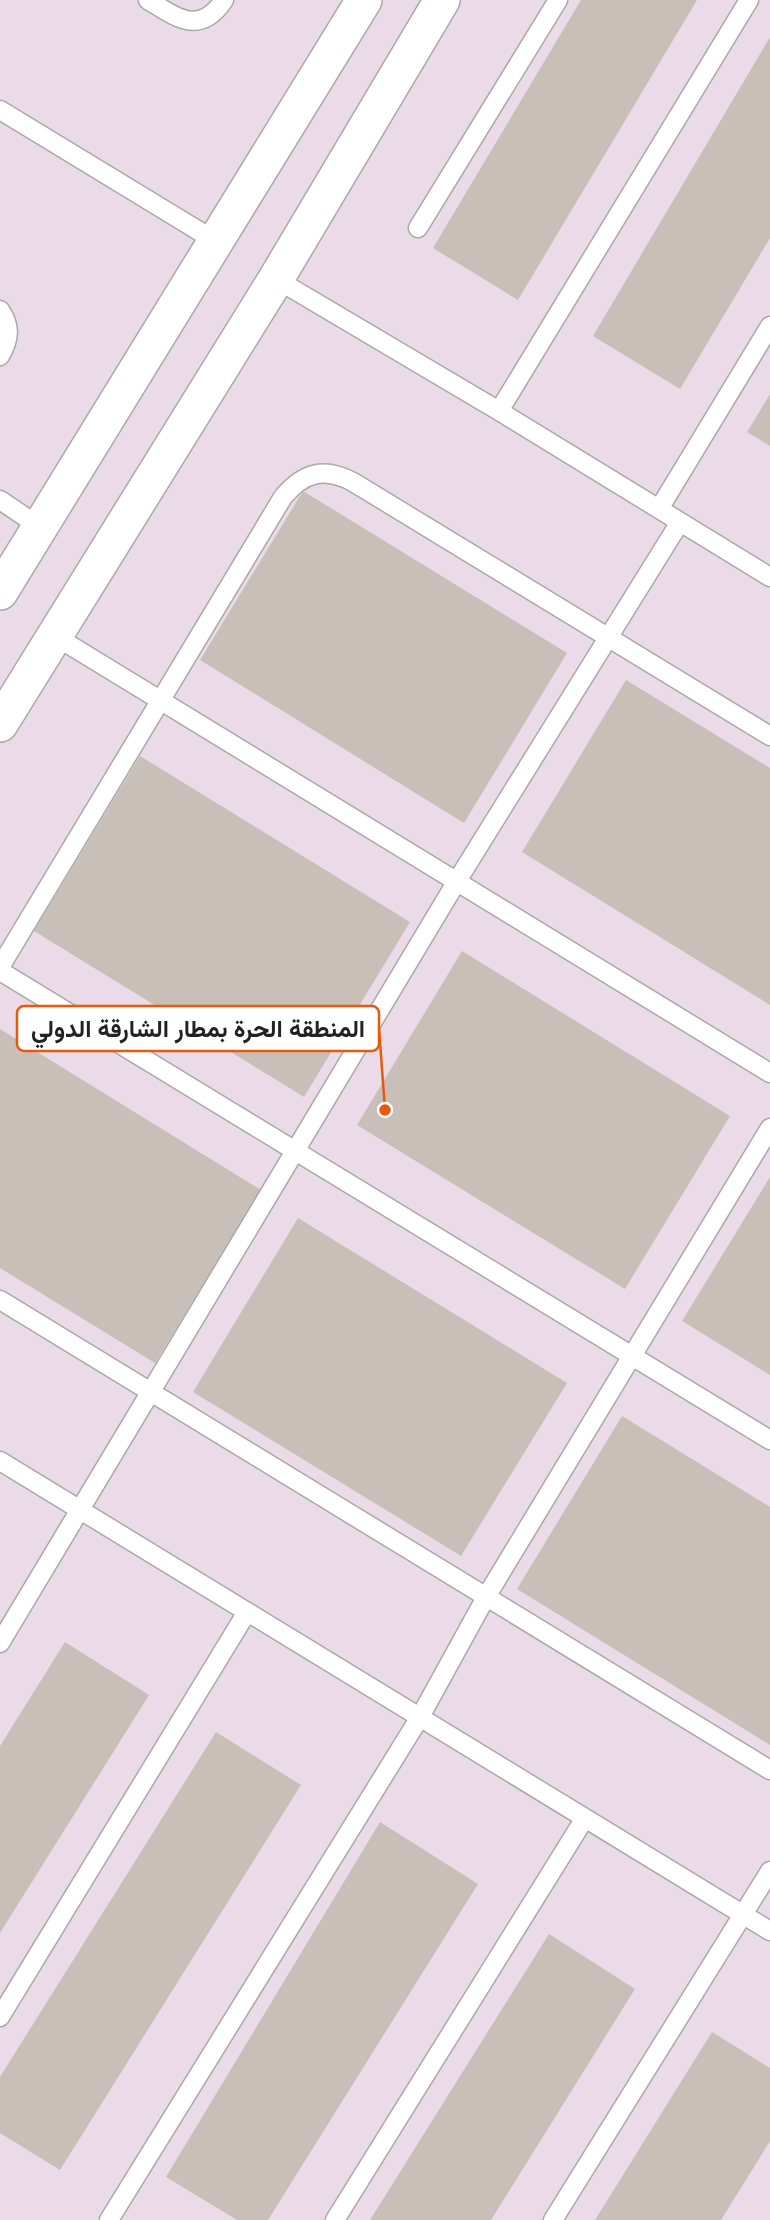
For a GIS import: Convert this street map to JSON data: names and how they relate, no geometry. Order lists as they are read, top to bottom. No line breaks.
{"places":["المنطقة الحرة بمطار الشارقة الدولي"]}
